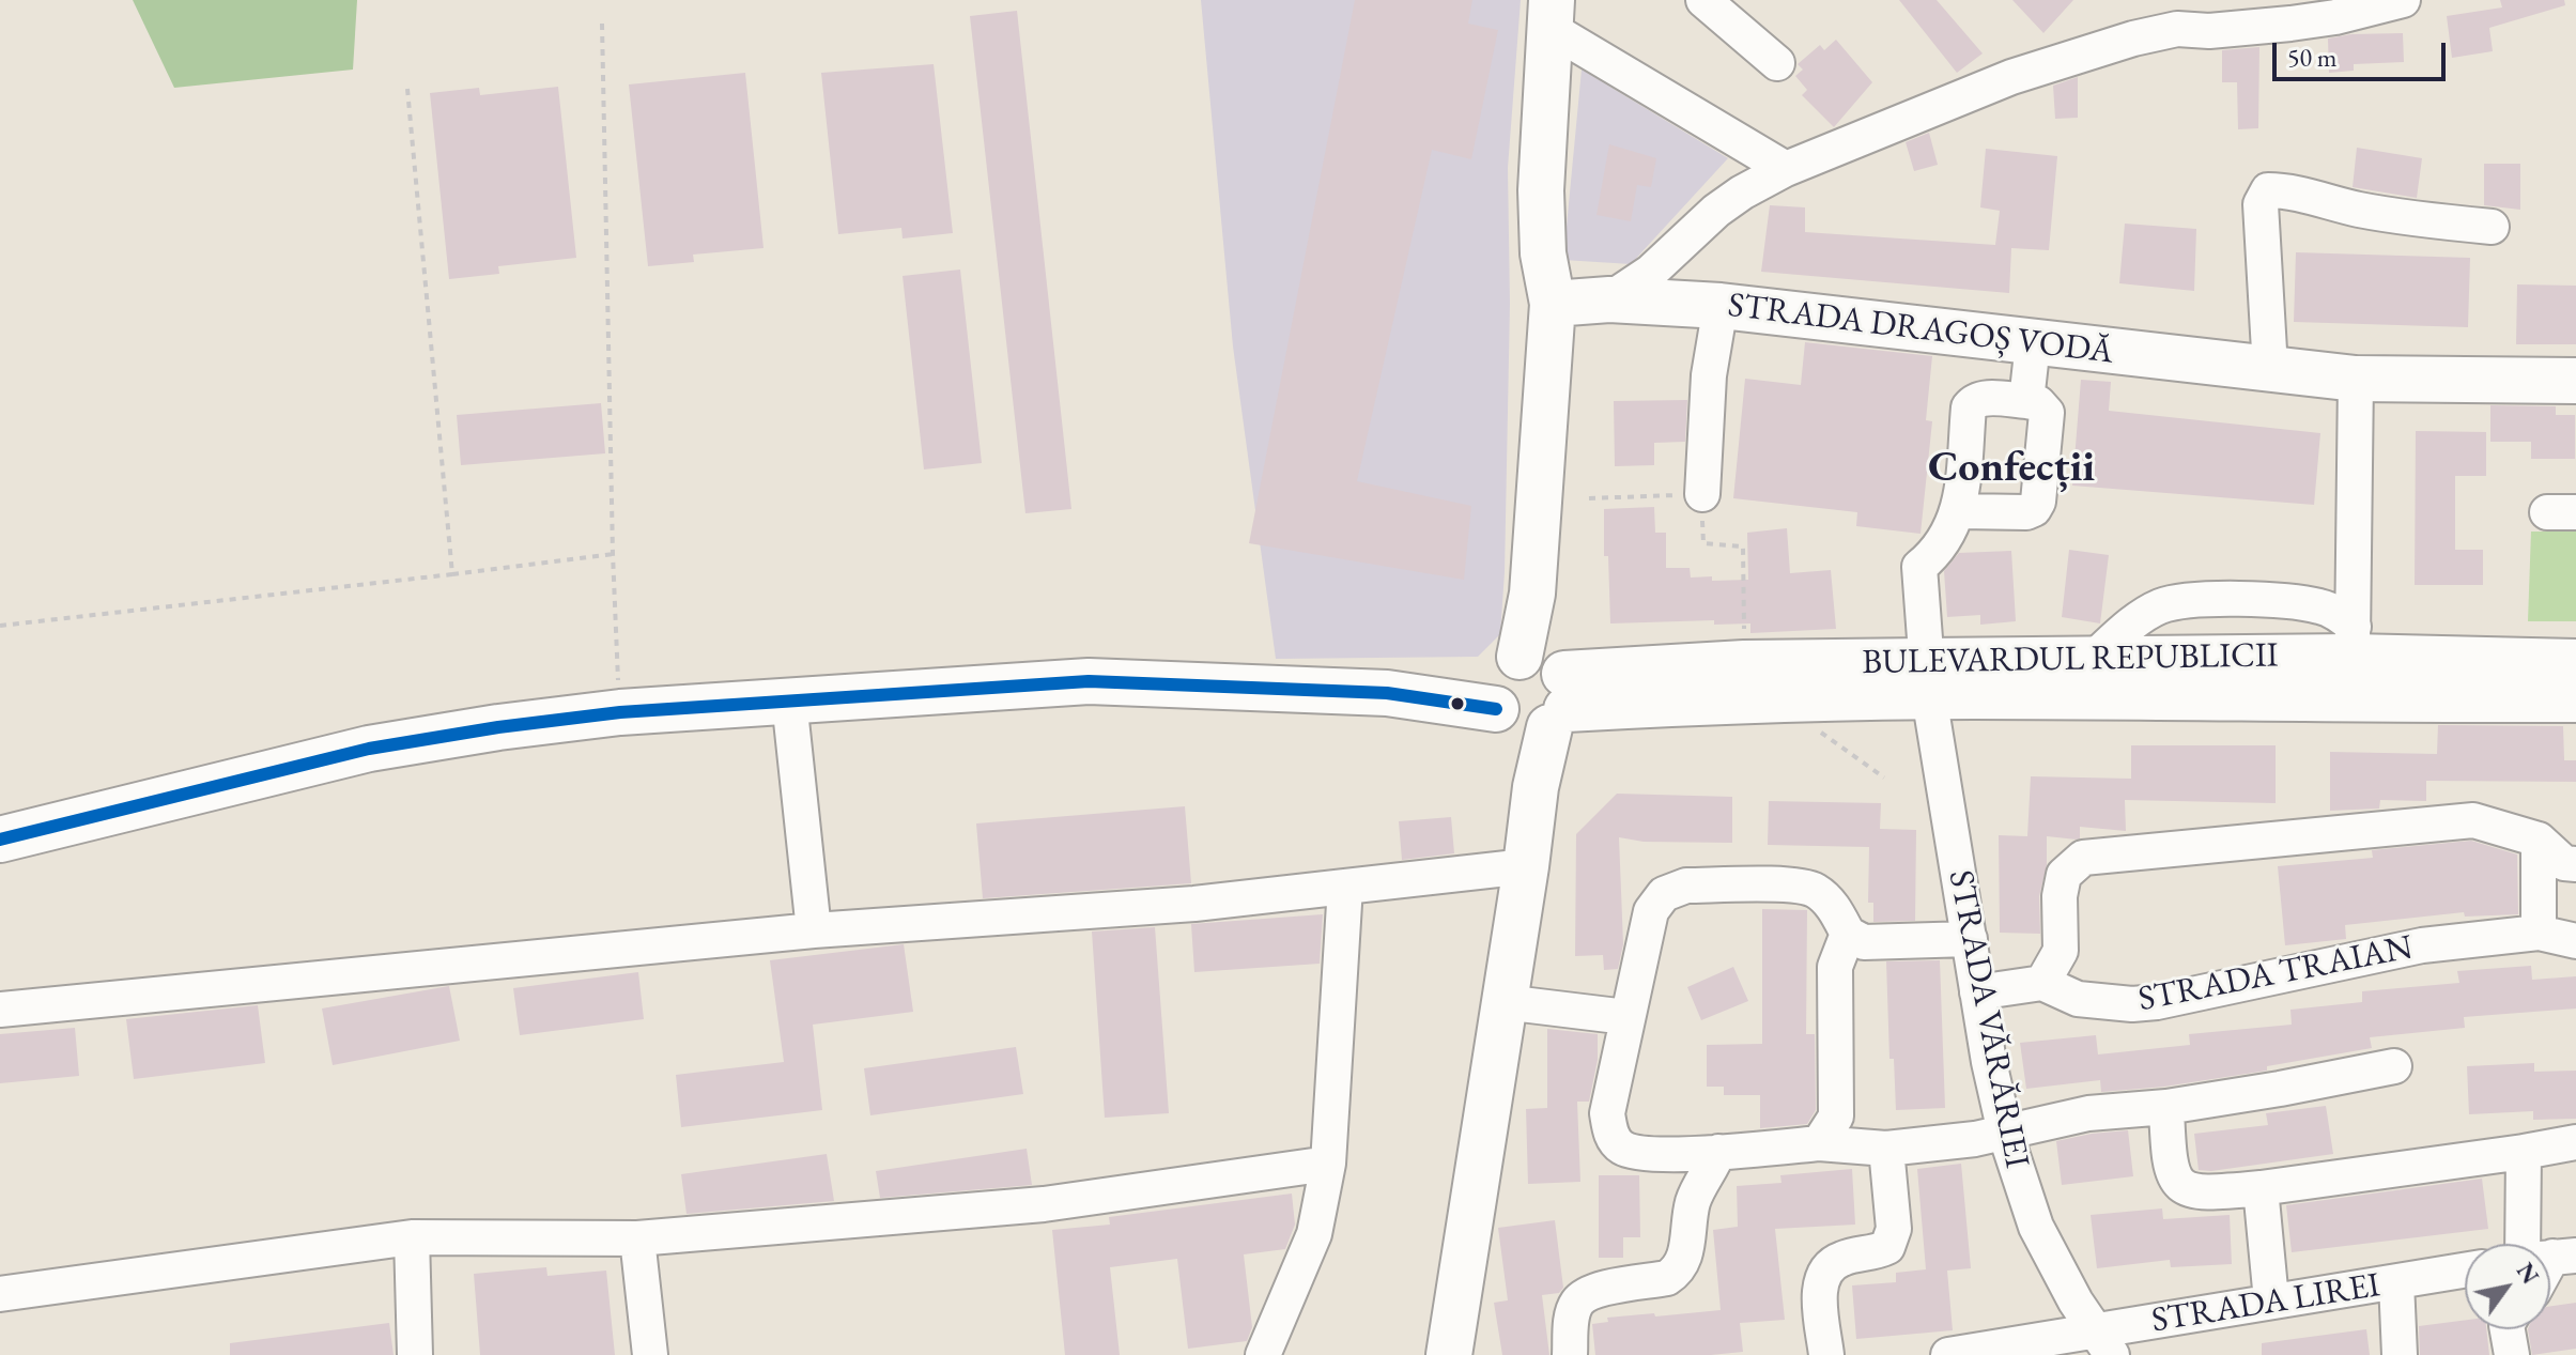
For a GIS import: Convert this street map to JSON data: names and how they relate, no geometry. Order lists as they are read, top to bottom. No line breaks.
{"streets":{"main road":["STRADA DRAGOȘ VODĂ","BULEVARDUL REPUBLICII"],"street":["STRADA TRAIAN","STRADA VĂRĂRIEI","STRADA LIREI"]},"crossings":[["BULEVARDUL REPUBLICII","STRADA VĂRĂRIEI"],["STRADA VĂRĂRIEI","STRADA LIREI"]],"districts":["Confecții"],"scale_bar":"50 m","north":"top right"}
